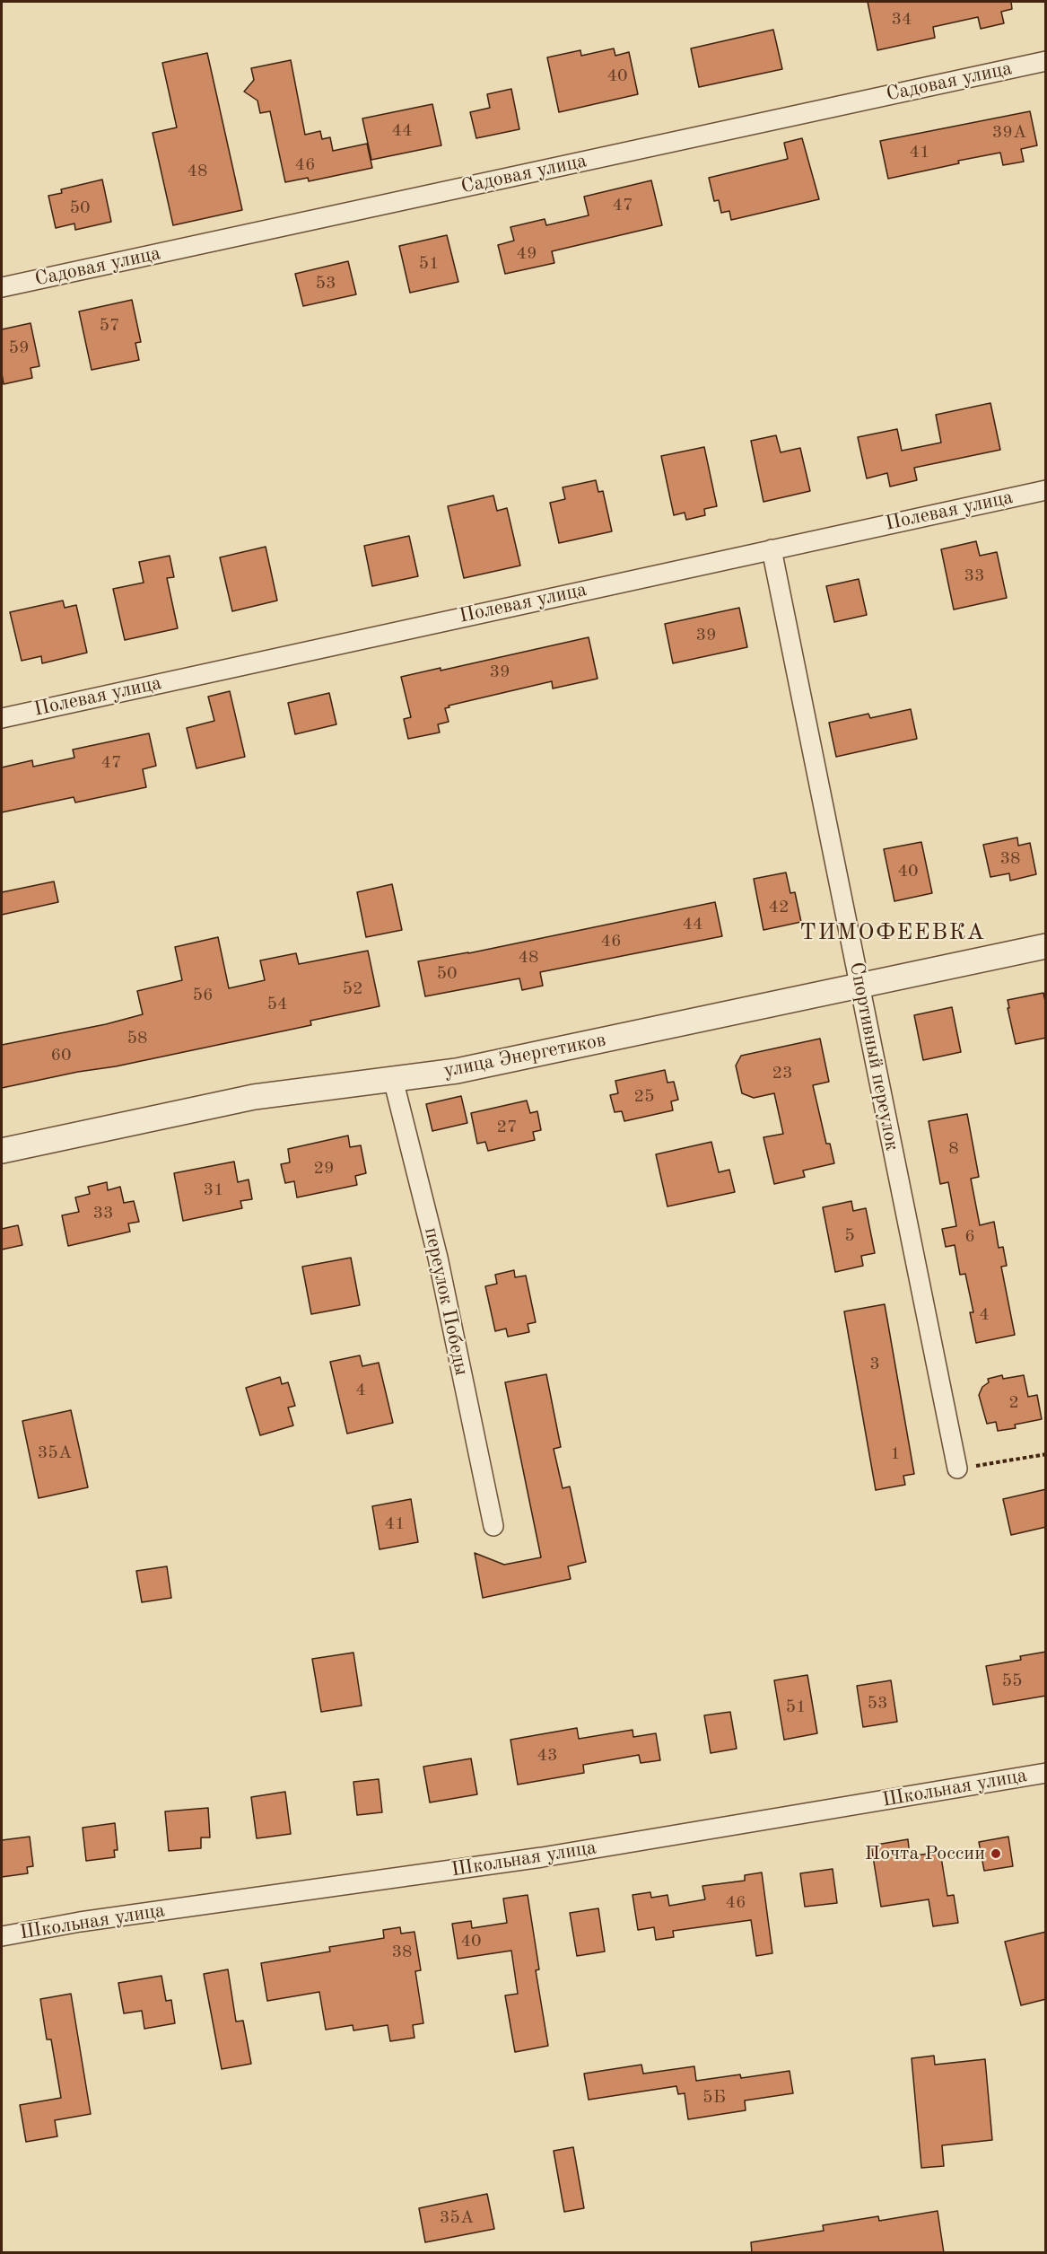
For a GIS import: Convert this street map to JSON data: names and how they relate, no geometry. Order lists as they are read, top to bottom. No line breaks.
{"streets":{"street":["Садовая улица","Полевая улица","улица Энергетиков","Спортивный переулок","переулок Победы","Школьная улица"]},"crossings":[["Полевая улица","Спортивный переулок"],["улица Энергетиков","Спортивный переулок"],["улица Энергетиков","переулок Победы"]],"districts":["ТИМОФЕЕВКА"],"places":["Почта России"],"house_numbers":["34","40","44","39А","41","46","48","47","50","49","51","53","57","59","33","39","39","47","38","40","42","44","46","48","50","52","56","54","58","60","23","25","27","8","29","31","33","5","6","4","3","4","2","35А","1","41","55","53","51","43","46","40","38","5Б","35А"]}
